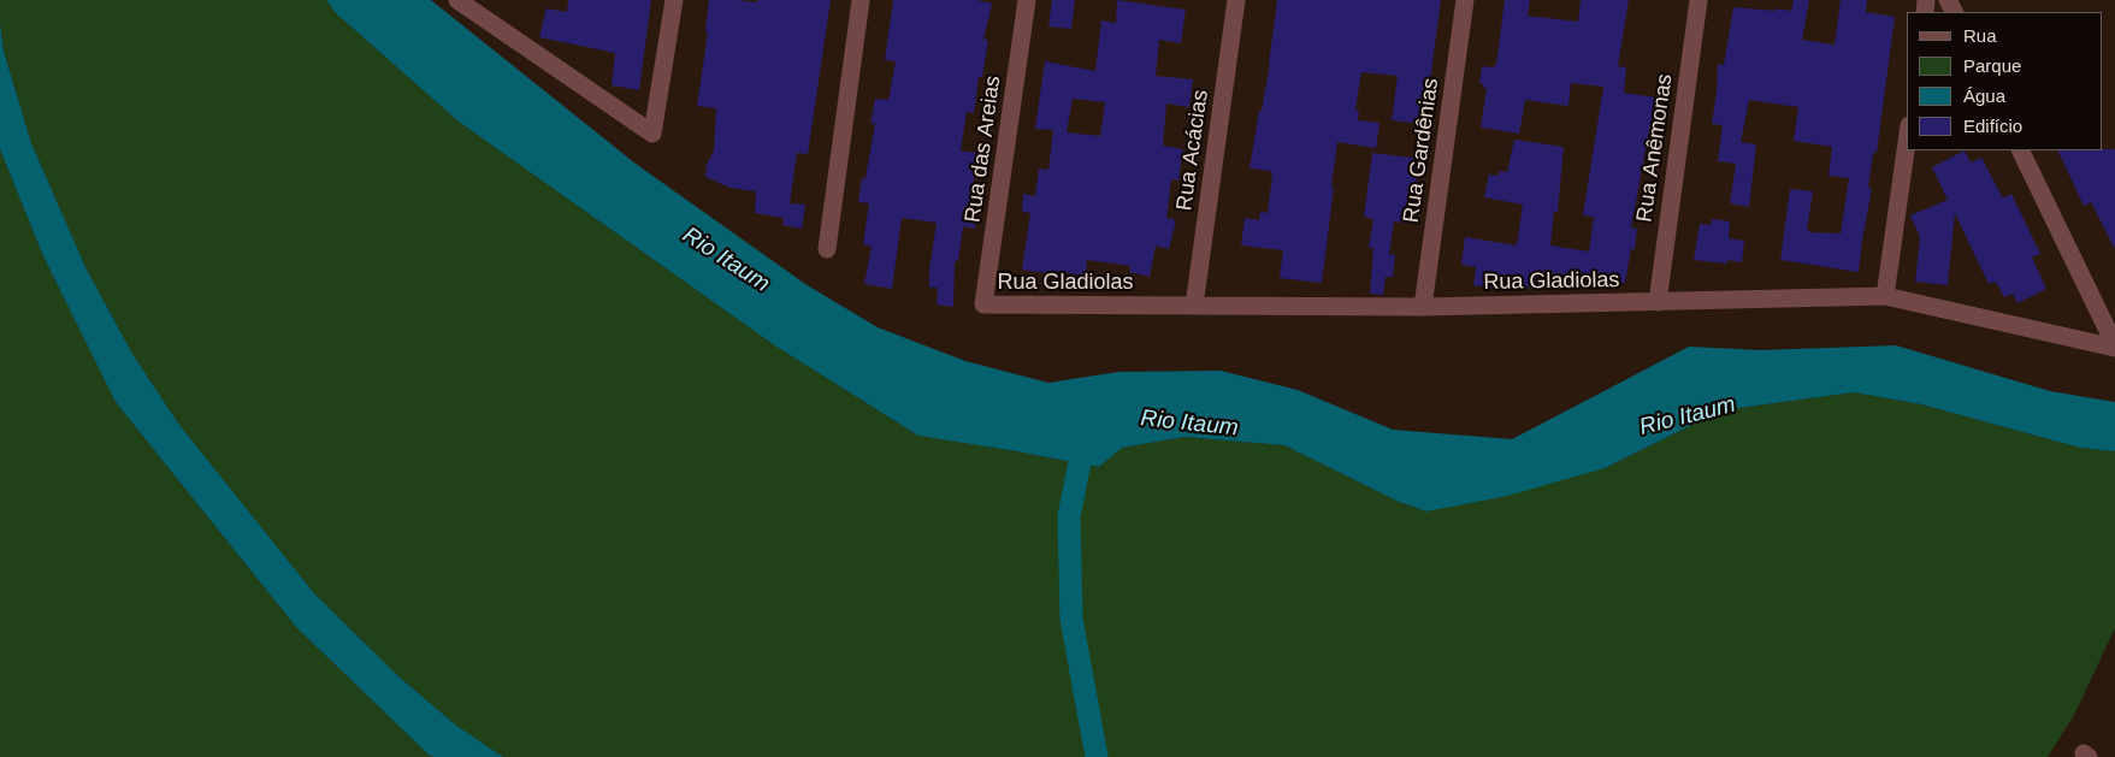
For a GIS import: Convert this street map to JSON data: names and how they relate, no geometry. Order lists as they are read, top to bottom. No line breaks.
{"streets":{"street":["Rua Anêmonas","Rua das Areias","Rua Acácias","Rua Gardênias","Rua Gladiolas"]},"crossings":[["Rua Anêmonas","Rua Gladiolas"],["Rua das Areias","Rua Gladiolas"],["Rua Acácias","Rua Gladiolas"],["Rua Gardênias","Rua Gladiolas"]],"water":["Rio Itaum"],"legend":["Rua","Parque","Água","Edifício"]}
